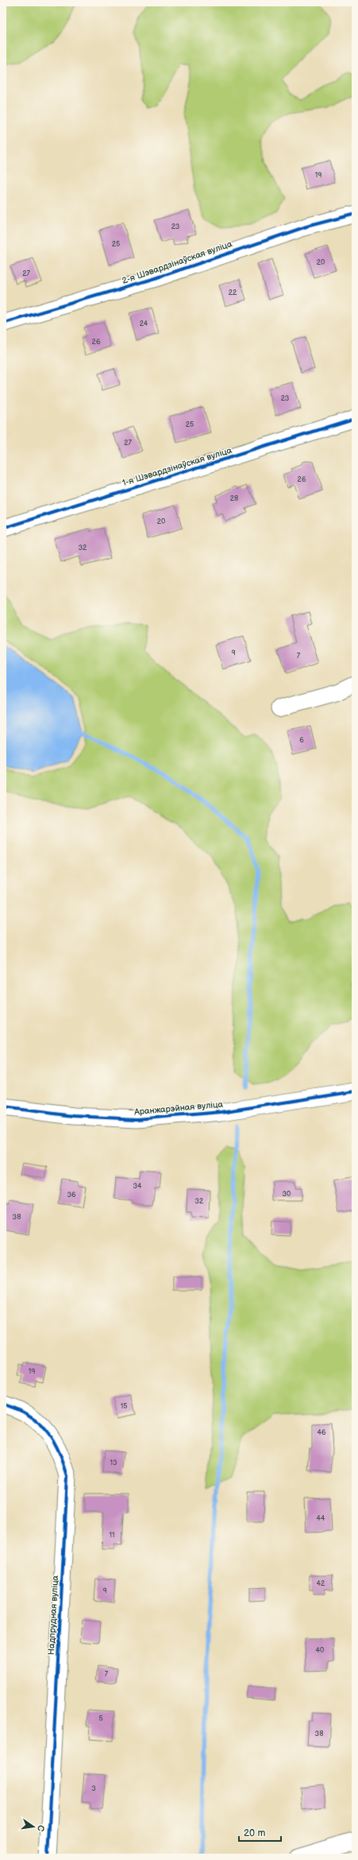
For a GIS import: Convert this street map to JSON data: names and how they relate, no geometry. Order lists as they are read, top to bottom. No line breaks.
{"streets":{"street":["2-я Шэвардзінаўская вуліца","1-я Шэвардзінаўская вуліца","Аранжарэйная вуліца","Надпрудная вуліца"]},"house_numbers":["19","23","25","20","27","22","24","26","23","25","27","26","28","20","32","9","7","6","34","30","36","32","38","19","15","46","13","44","11","42","9","40","7","5","38","3"],"scale_bar":"20 m","north":"right"}
